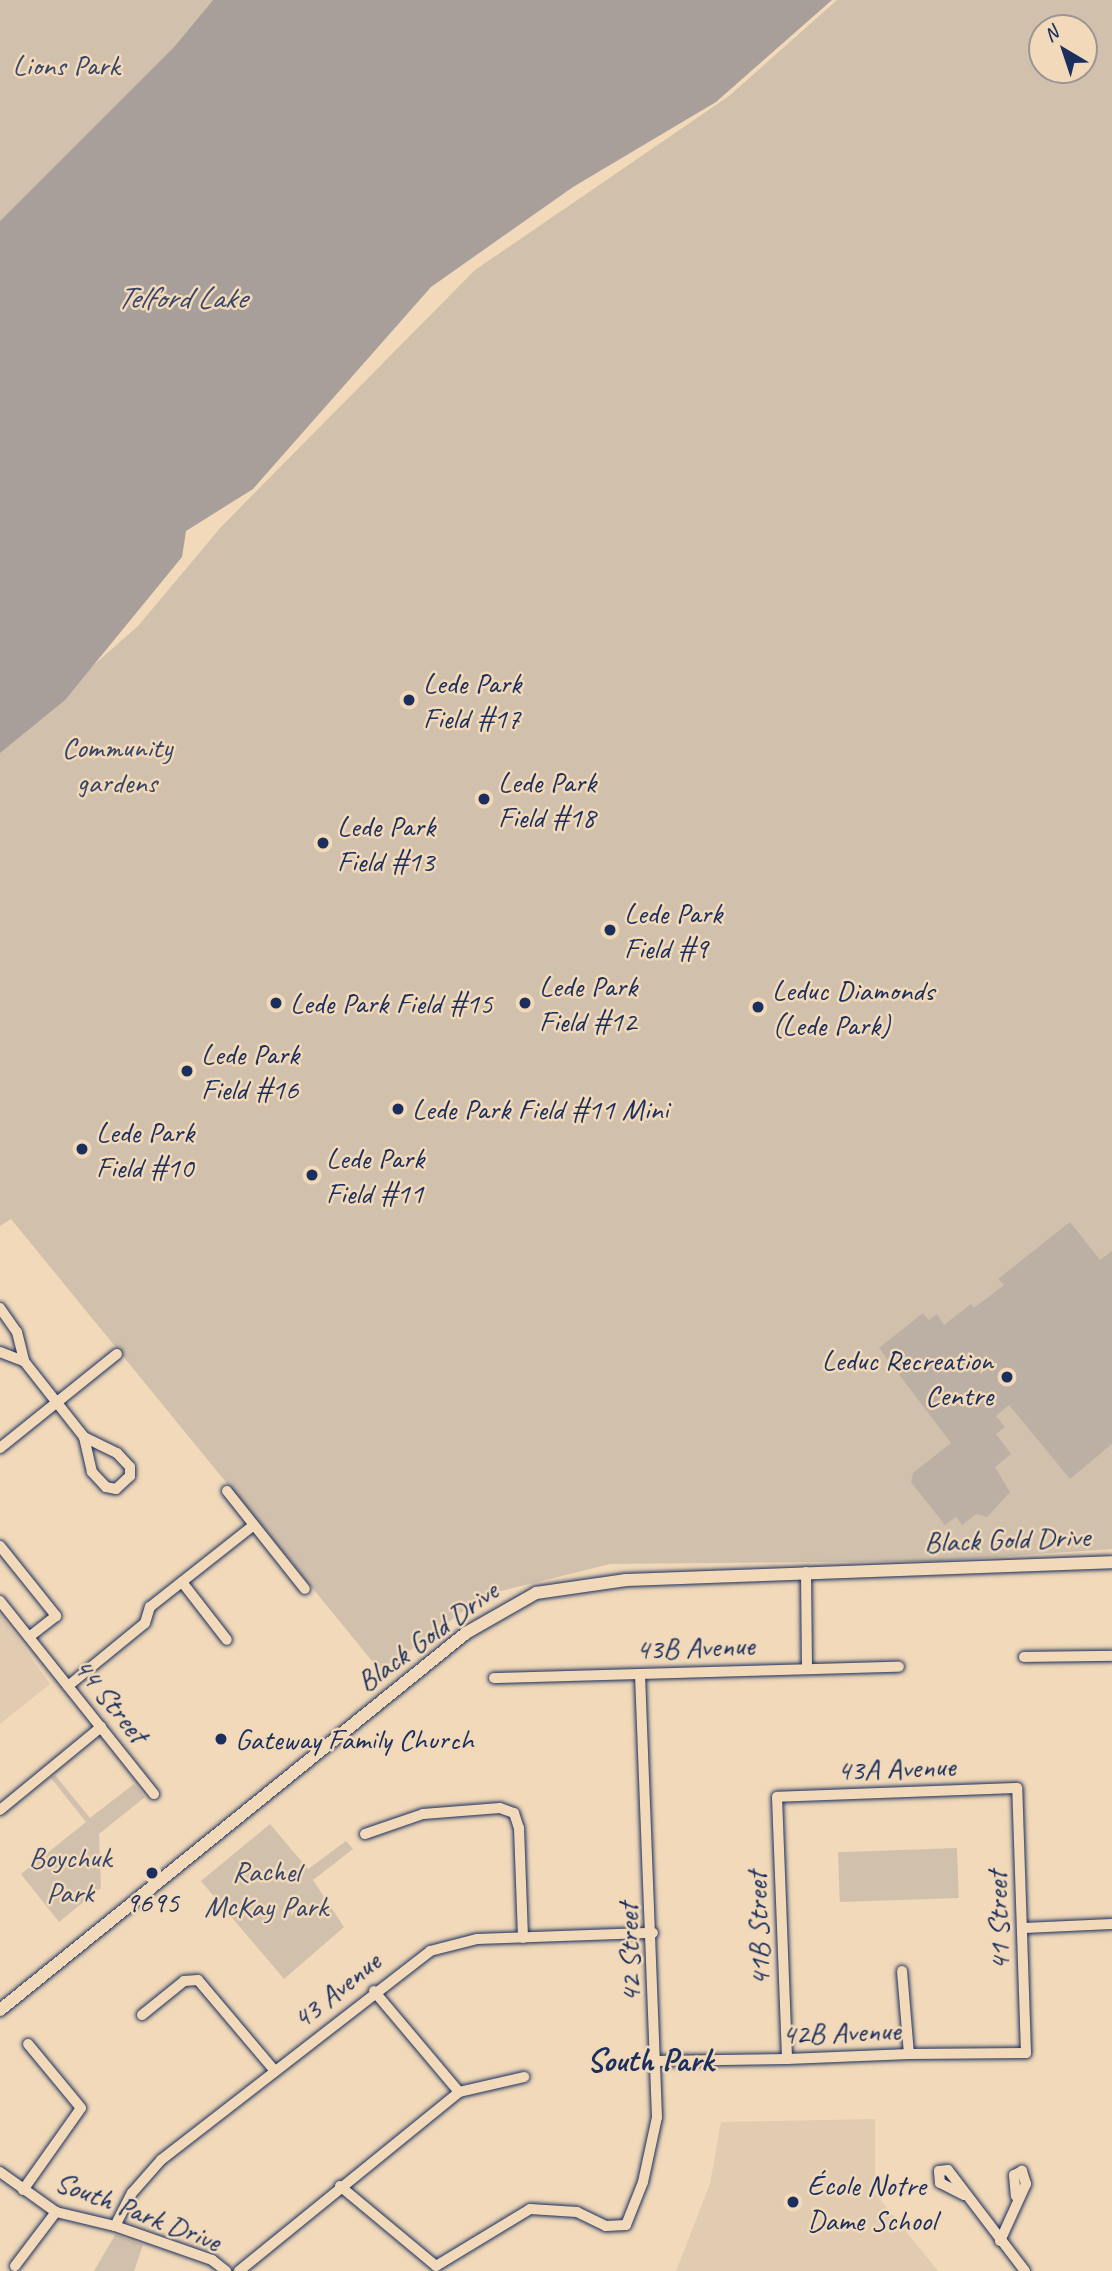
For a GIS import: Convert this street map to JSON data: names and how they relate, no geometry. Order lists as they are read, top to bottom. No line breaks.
{"streets":{"main road":["Black Gold Drive"],"street":["43B Avenue","44 Street","43A Avenue","41 Street","41B Street","42 Street","43 Avenue","42B Avenue","South Park Drive"]},"crossings":[["43B Avenue","42 Street"],["43A Avenue","41 Street"],["43A Avenue","41B Street"],["41 Street","42B Avenue"],["41B Street","42B Avenue"],["42 Street","43 Avenue"],["42 Street","42B Avenue"],["43 Avenue","South Park Drive"]],"districts":["South Park"],"water":["Telford Lake"],"parks":["Lions Park","Community gardens","Boychuk Park","Rachel McKay Park"],"places":["Lede Park Field #17","Lede Park Field #18","Lede Park Field #13","Lede Park Field #9","Lede Park Field #15","Lede Park Field #12","Leduc Diamonds (Lede Park)","Lede Park Field #16","Lede Park Field #11 Mini","Lede Park Field #10","Lede Park Field #11","Leduc Recreation Centre","Gateway Family Church","9695","École Notre Dame School"],"north":"top left"}
